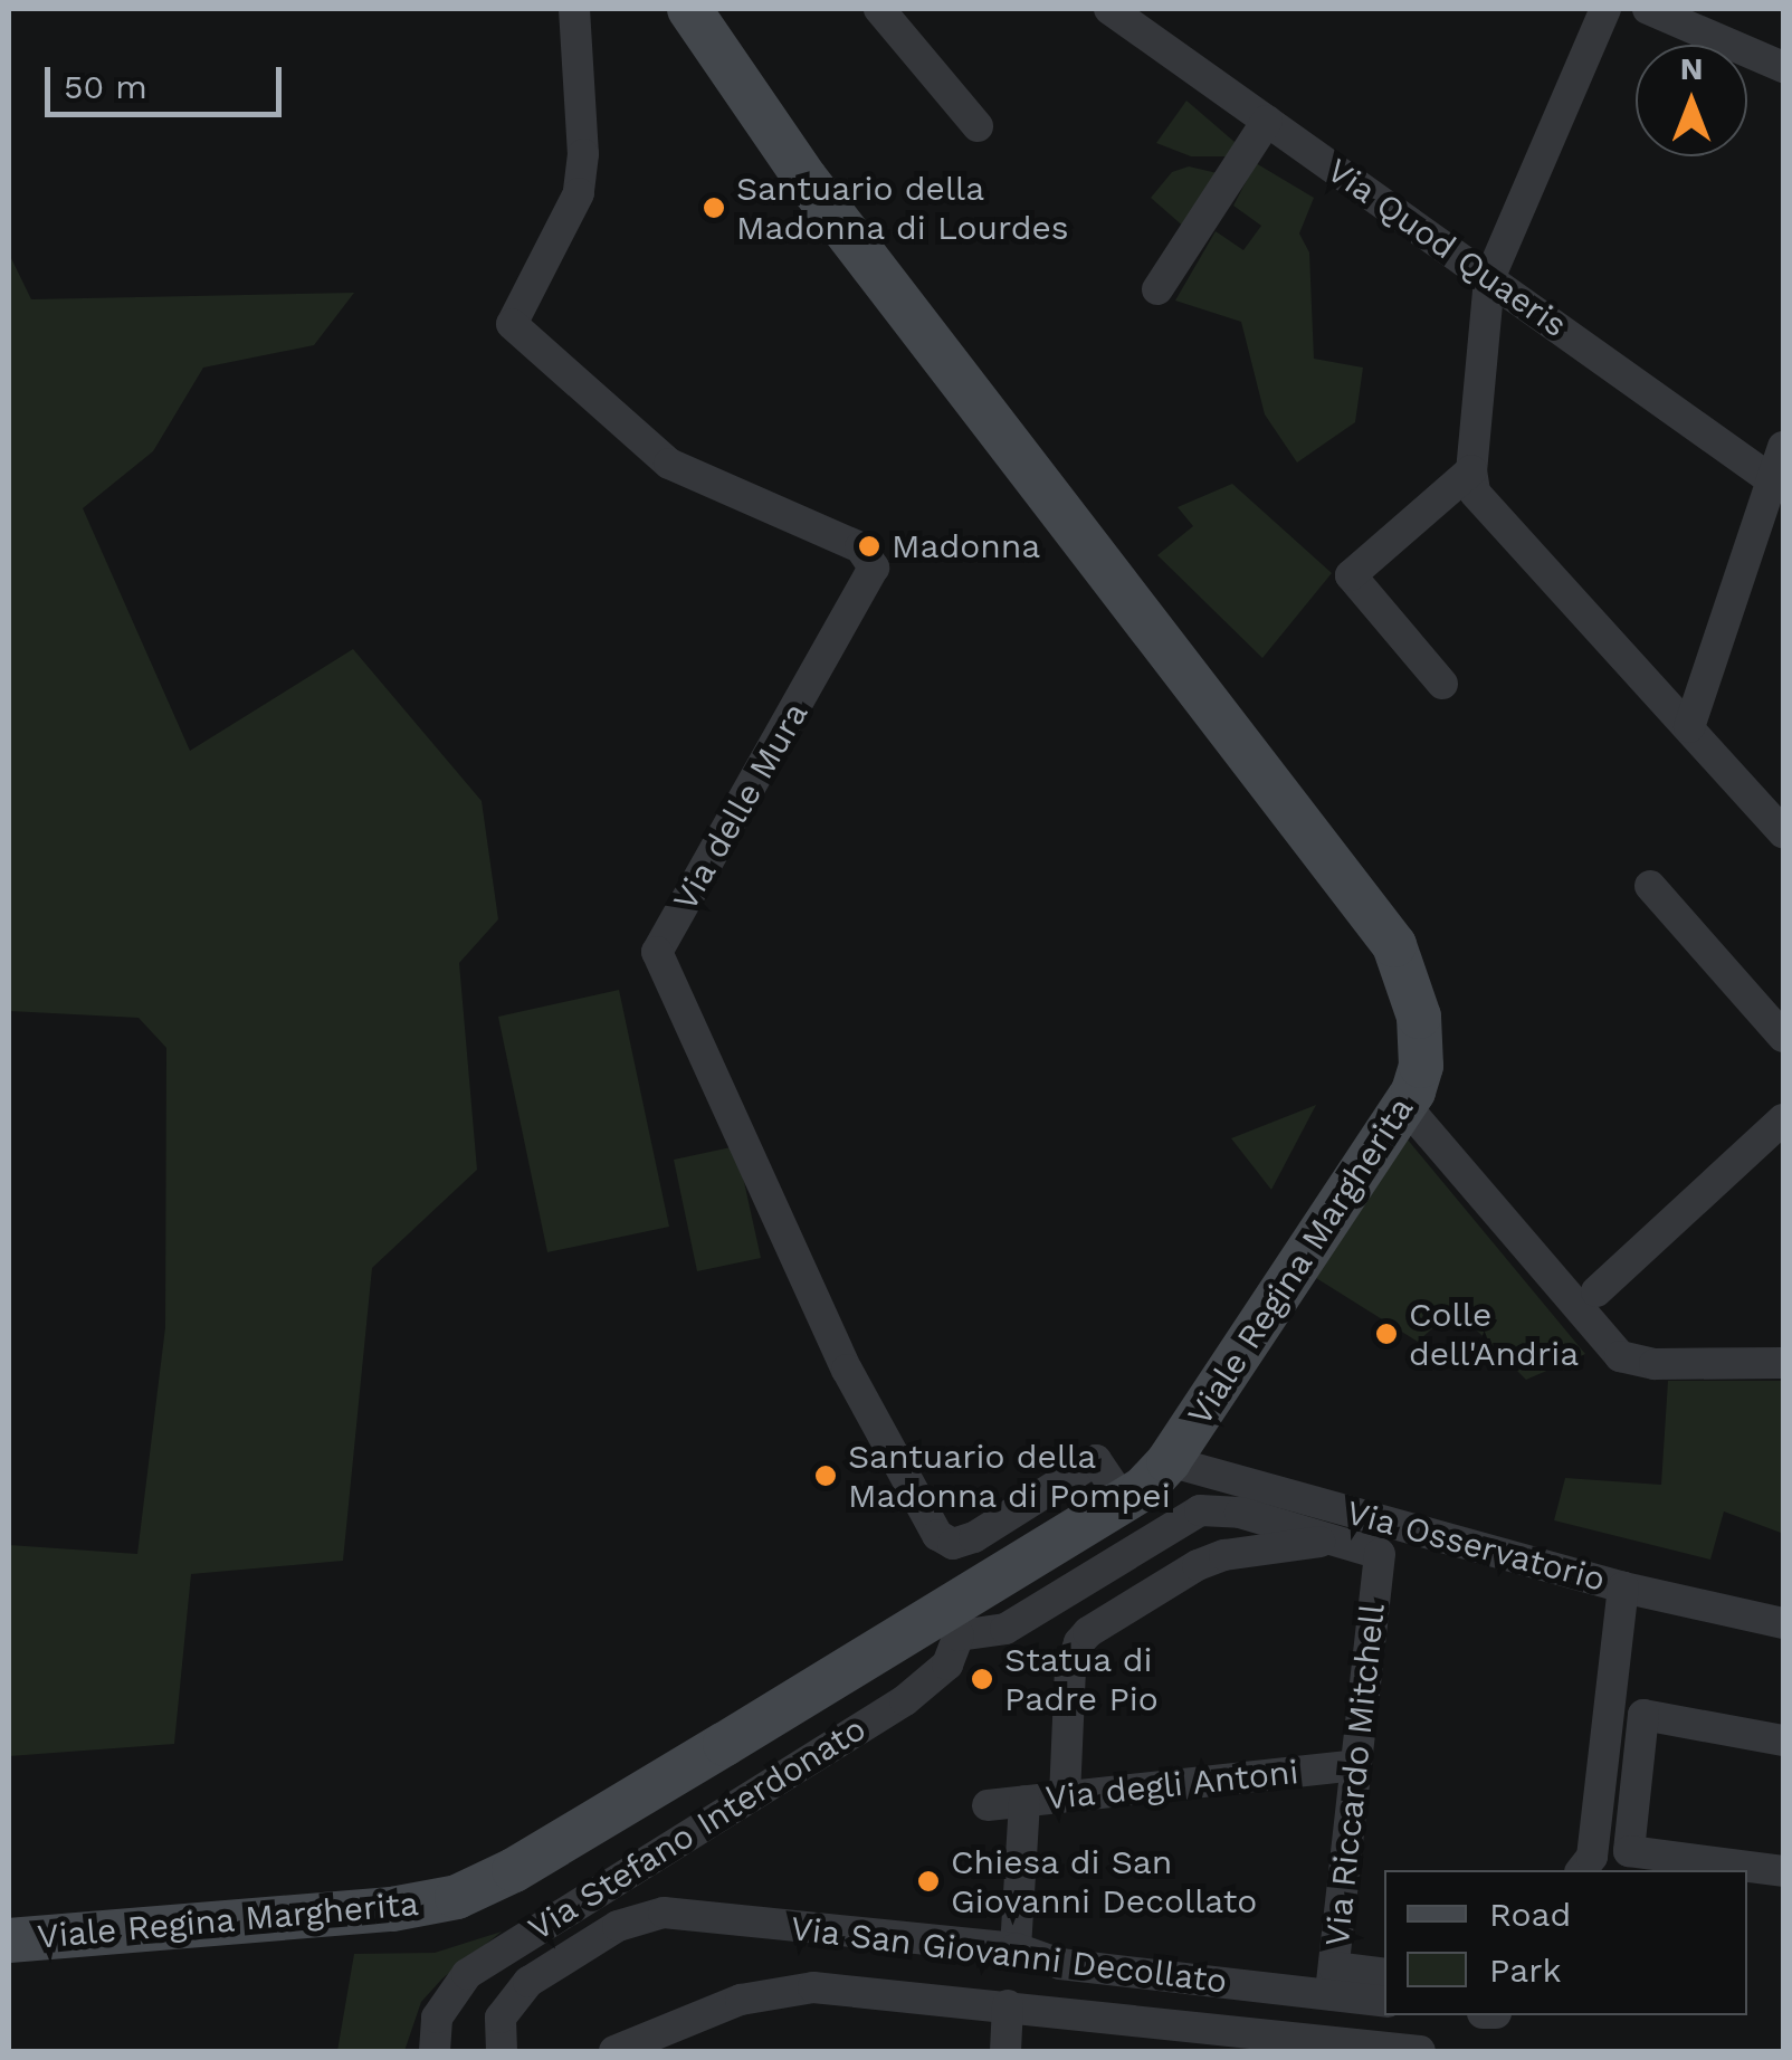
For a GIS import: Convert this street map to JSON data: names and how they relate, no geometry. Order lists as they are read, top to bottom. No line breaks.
{"streets":{"main road":["Viale Regina Margherita"],"street":["Via Quod Quaeris","Via delle Mura","Via Osservatorio","Via Riccardo Mitchell","Via degli Antoni","Via Stefano Interdonato","Via San Giovanni Decollato"]},"crossings":[["Via delle Mura","Viale Regina Margherita"],["Viale Regina Margherita","Via Osservatorio"],["Viale Regina Margherita","Via Stefano Interdonato"],["Via Riccardo Mitchell","Via degli Antoni"],["Via Riccardo Mitchell","Via San Giovanni Decollato"]],"places":["Santuario della Madonna di Lourdes","Madonna","Colle dell'Andria","Santuario della Madonna di Pompei","Statua di Padre Pio","Chiesa di San Giovanni Decollato"],"legend":["Road","Park"],"scale_bar":"50 m","north":"top"}
